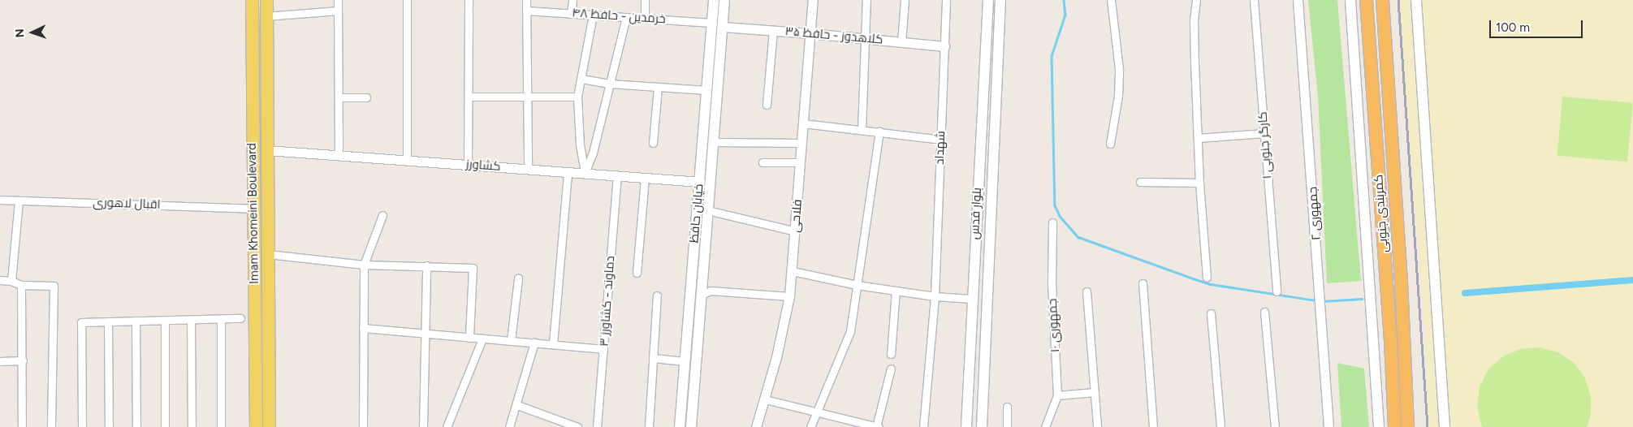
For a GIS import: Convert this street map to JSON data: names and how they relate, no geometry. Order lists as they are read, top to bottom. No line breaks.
{"streets":{"highway":["کمربندی جنوبی"],"main road":["Imam Khomeini Boulevard","خیابان حافظ","بلوار قدس"],"street":["خرمدین - حافظ ۴۸","کلاهدوز - حافظ ۳۵","کارگر جنوبی ۱","شهداد","کشاورز","اقبال لاهوری","جمهوری ۲","فلاحی","دماوند - کشاورز ۳","جمهوری ۱۰"]},"crossings":[["خرمدین - حافظ ۴۸","خیابان حافظ"],["کلاهدوز - حافظ ۳۵","شهداد"],["کلاهدوز - حافظ ۳۵","خیابان حافظ"],["کلاهدوز - حافظ ۳۵","فلاحی"],["کشاورز","Imam Khomeini Boulevard"],["کشاورز","خیابان حافظ"],["کشاورز","دماوند - کشاورز ۳"],["اقبال لاهوری","Imam Khomeini Boulevard"]],"scale_bar":"100 m","north":"left"}
